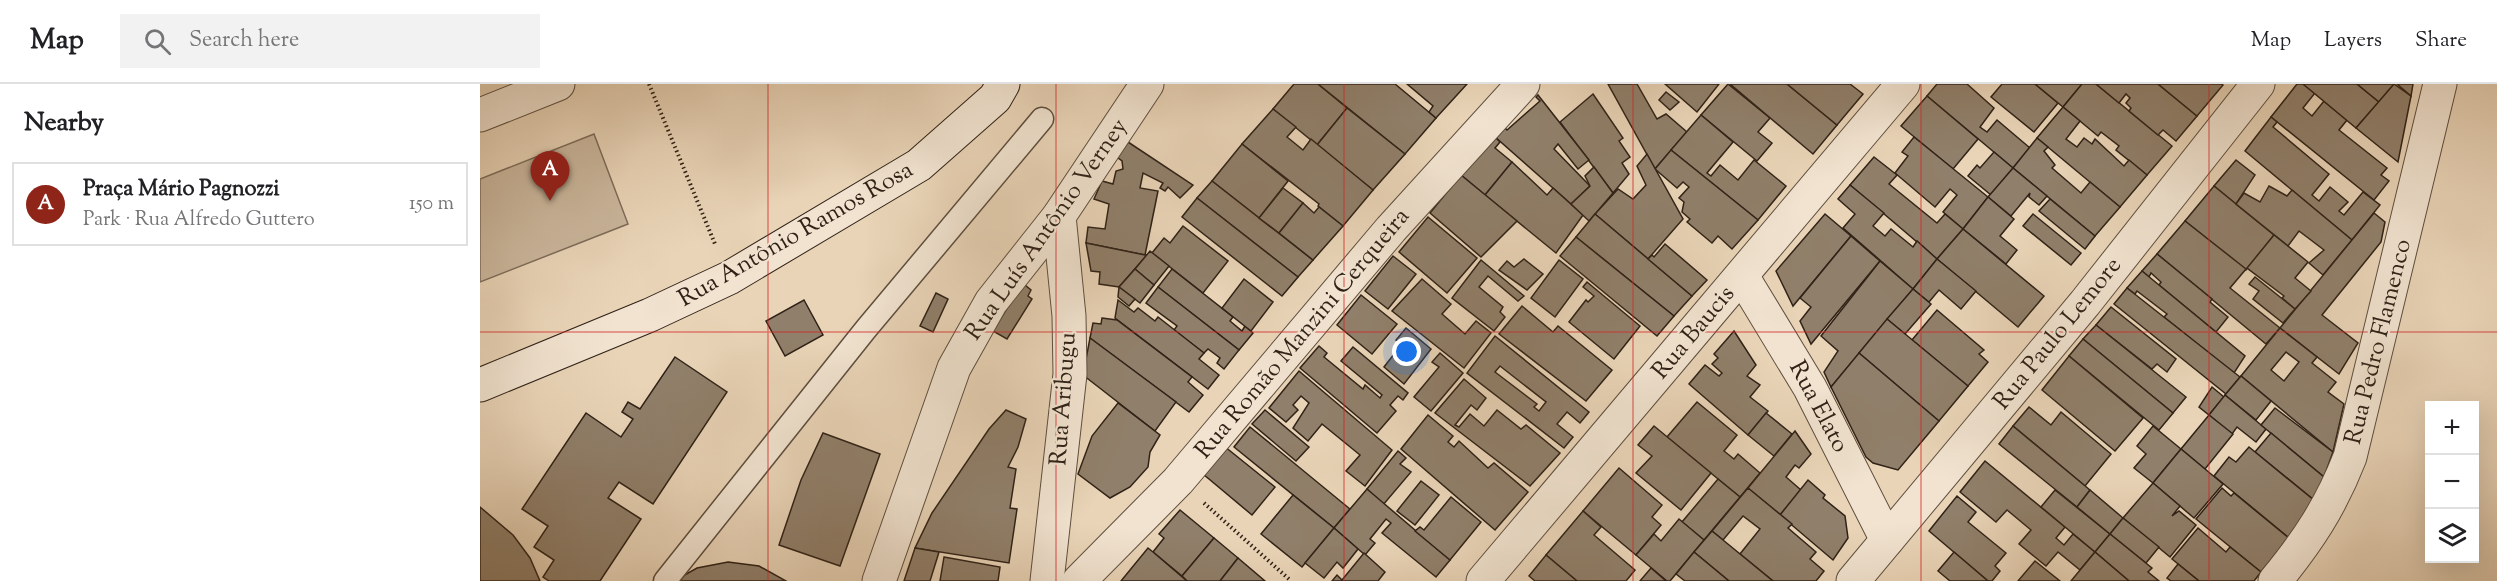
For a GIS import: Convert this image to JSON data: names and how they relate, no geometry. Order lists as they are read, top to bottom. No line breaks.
{"streets":{"street":["Rua Luís Antônio Verney","Rua Antônio Ramos Rosa","Rua Baucis","Rua Romão Manzini Cerqueira","Rua Paulo Lemore","Rua Pedro Flamenco","Rua Aribugu","Rua Elato"]},"crossings":[["Rua Luís Antônio Verney","Rua Aribugu"],["Rua Baucis","Rua Elato"],["Rua Paulo Lemore","Rua Elato"]],"page":{"header":"Map","search":"Search here","nav":["Map","Layers","Share"],"heading":"Nearby","pins":"A","list":[{"mark":"A","name":"Praça Mário Pagnozzi","note":"Park · Rua Alfredo Guttero","value":"150 m"}],"map_buttons":["+","−"]}}
